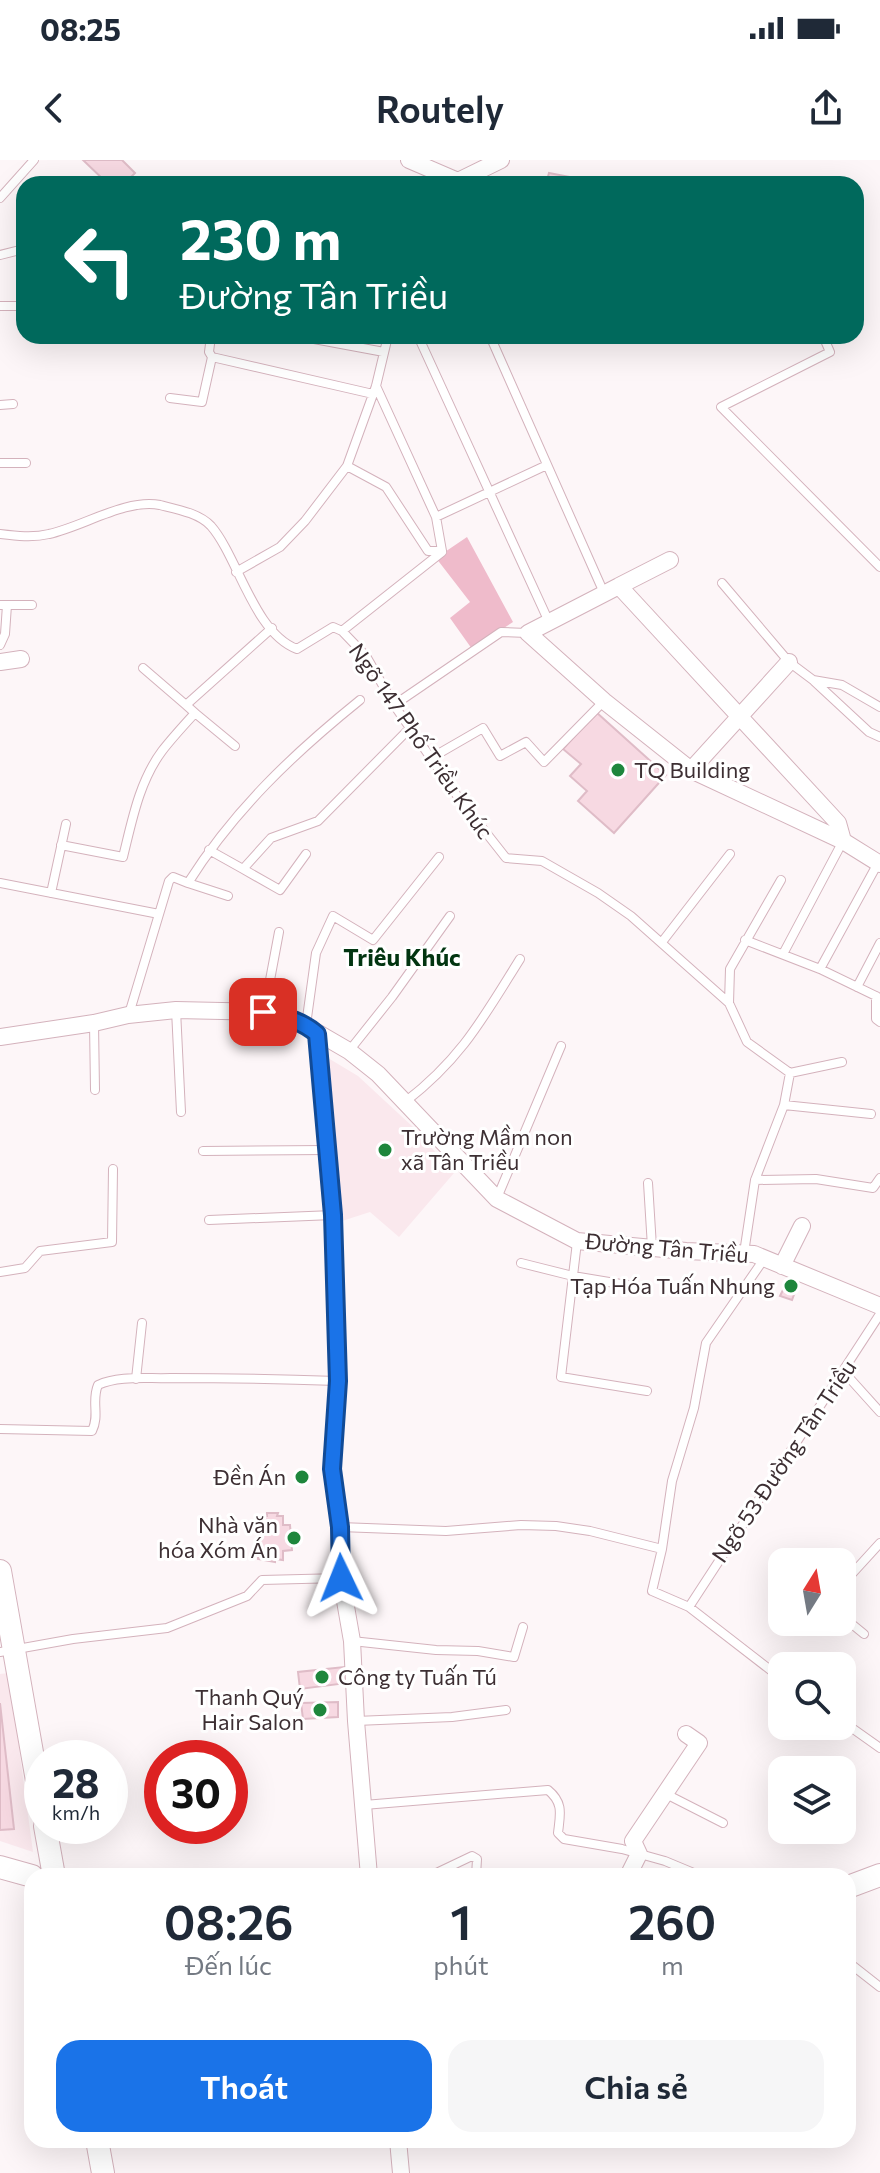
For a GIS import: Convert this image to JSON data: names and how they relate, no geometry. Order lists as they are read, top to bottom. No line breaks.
{"streets":{"street":["Đường Tân Triều"],"lane":["Ngõ 147 Phố Triều Khúc","Ngõ 53 Đường Tân Triều"]},"districts":["Triêu Khúc"],"places":["TQ Building","Trường Mầm non xã Tân Triều","Tạp Hóa Tuấn Nhung","Đền Án","Nhà văn hóa Xóm Án","Công ty Tuấn Tú","Thanh Quý Hair Salon"],"north":"top","page":{"status":"08:25","header":"Routely","turn":["230 m","Đường Tân Triều"],"speed":"28 km/h","limit":"30","eta":["08:26","Đến lúc","1","phút","260","m"],"buttons":["Thoát","Chia sẻ"]}}
